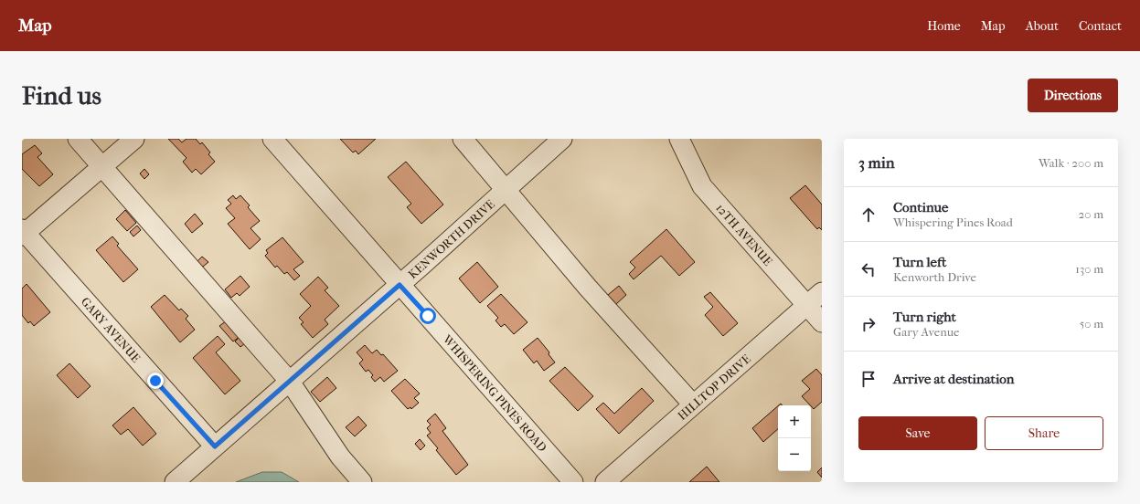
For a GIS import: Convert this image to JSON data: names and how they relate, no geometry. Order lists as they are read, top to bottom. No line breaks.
{"streets":{"street":["12TH AVENUE","KENWORTH DRIVE","GARY AVENUE","HILLTOP DRIVE","WHISPERING PINES ROAD"]},"crossings":[["12TH AVENUE","HILLTOP DRIVE"],["KENWORTH DRIVE","GARY AVENUE"],["KENWORTH DRIVE","WHISPERING PINES ROAD"]],"page":{"header":"Map","nav":["Home","Map","About","Contact"],"buttons":["Directions",["Save","Share"]],"title":"Find us","heading":["3 min","Walk · 200 m"],"list":[["Continue","Whispering Pines Road","20 m"],["Turn left","Kenworth Drive","130 m"],["Turn right","Gary Avenue","50 m"],"Arrive at destination"],"map_buttons":["+","−"]}}
